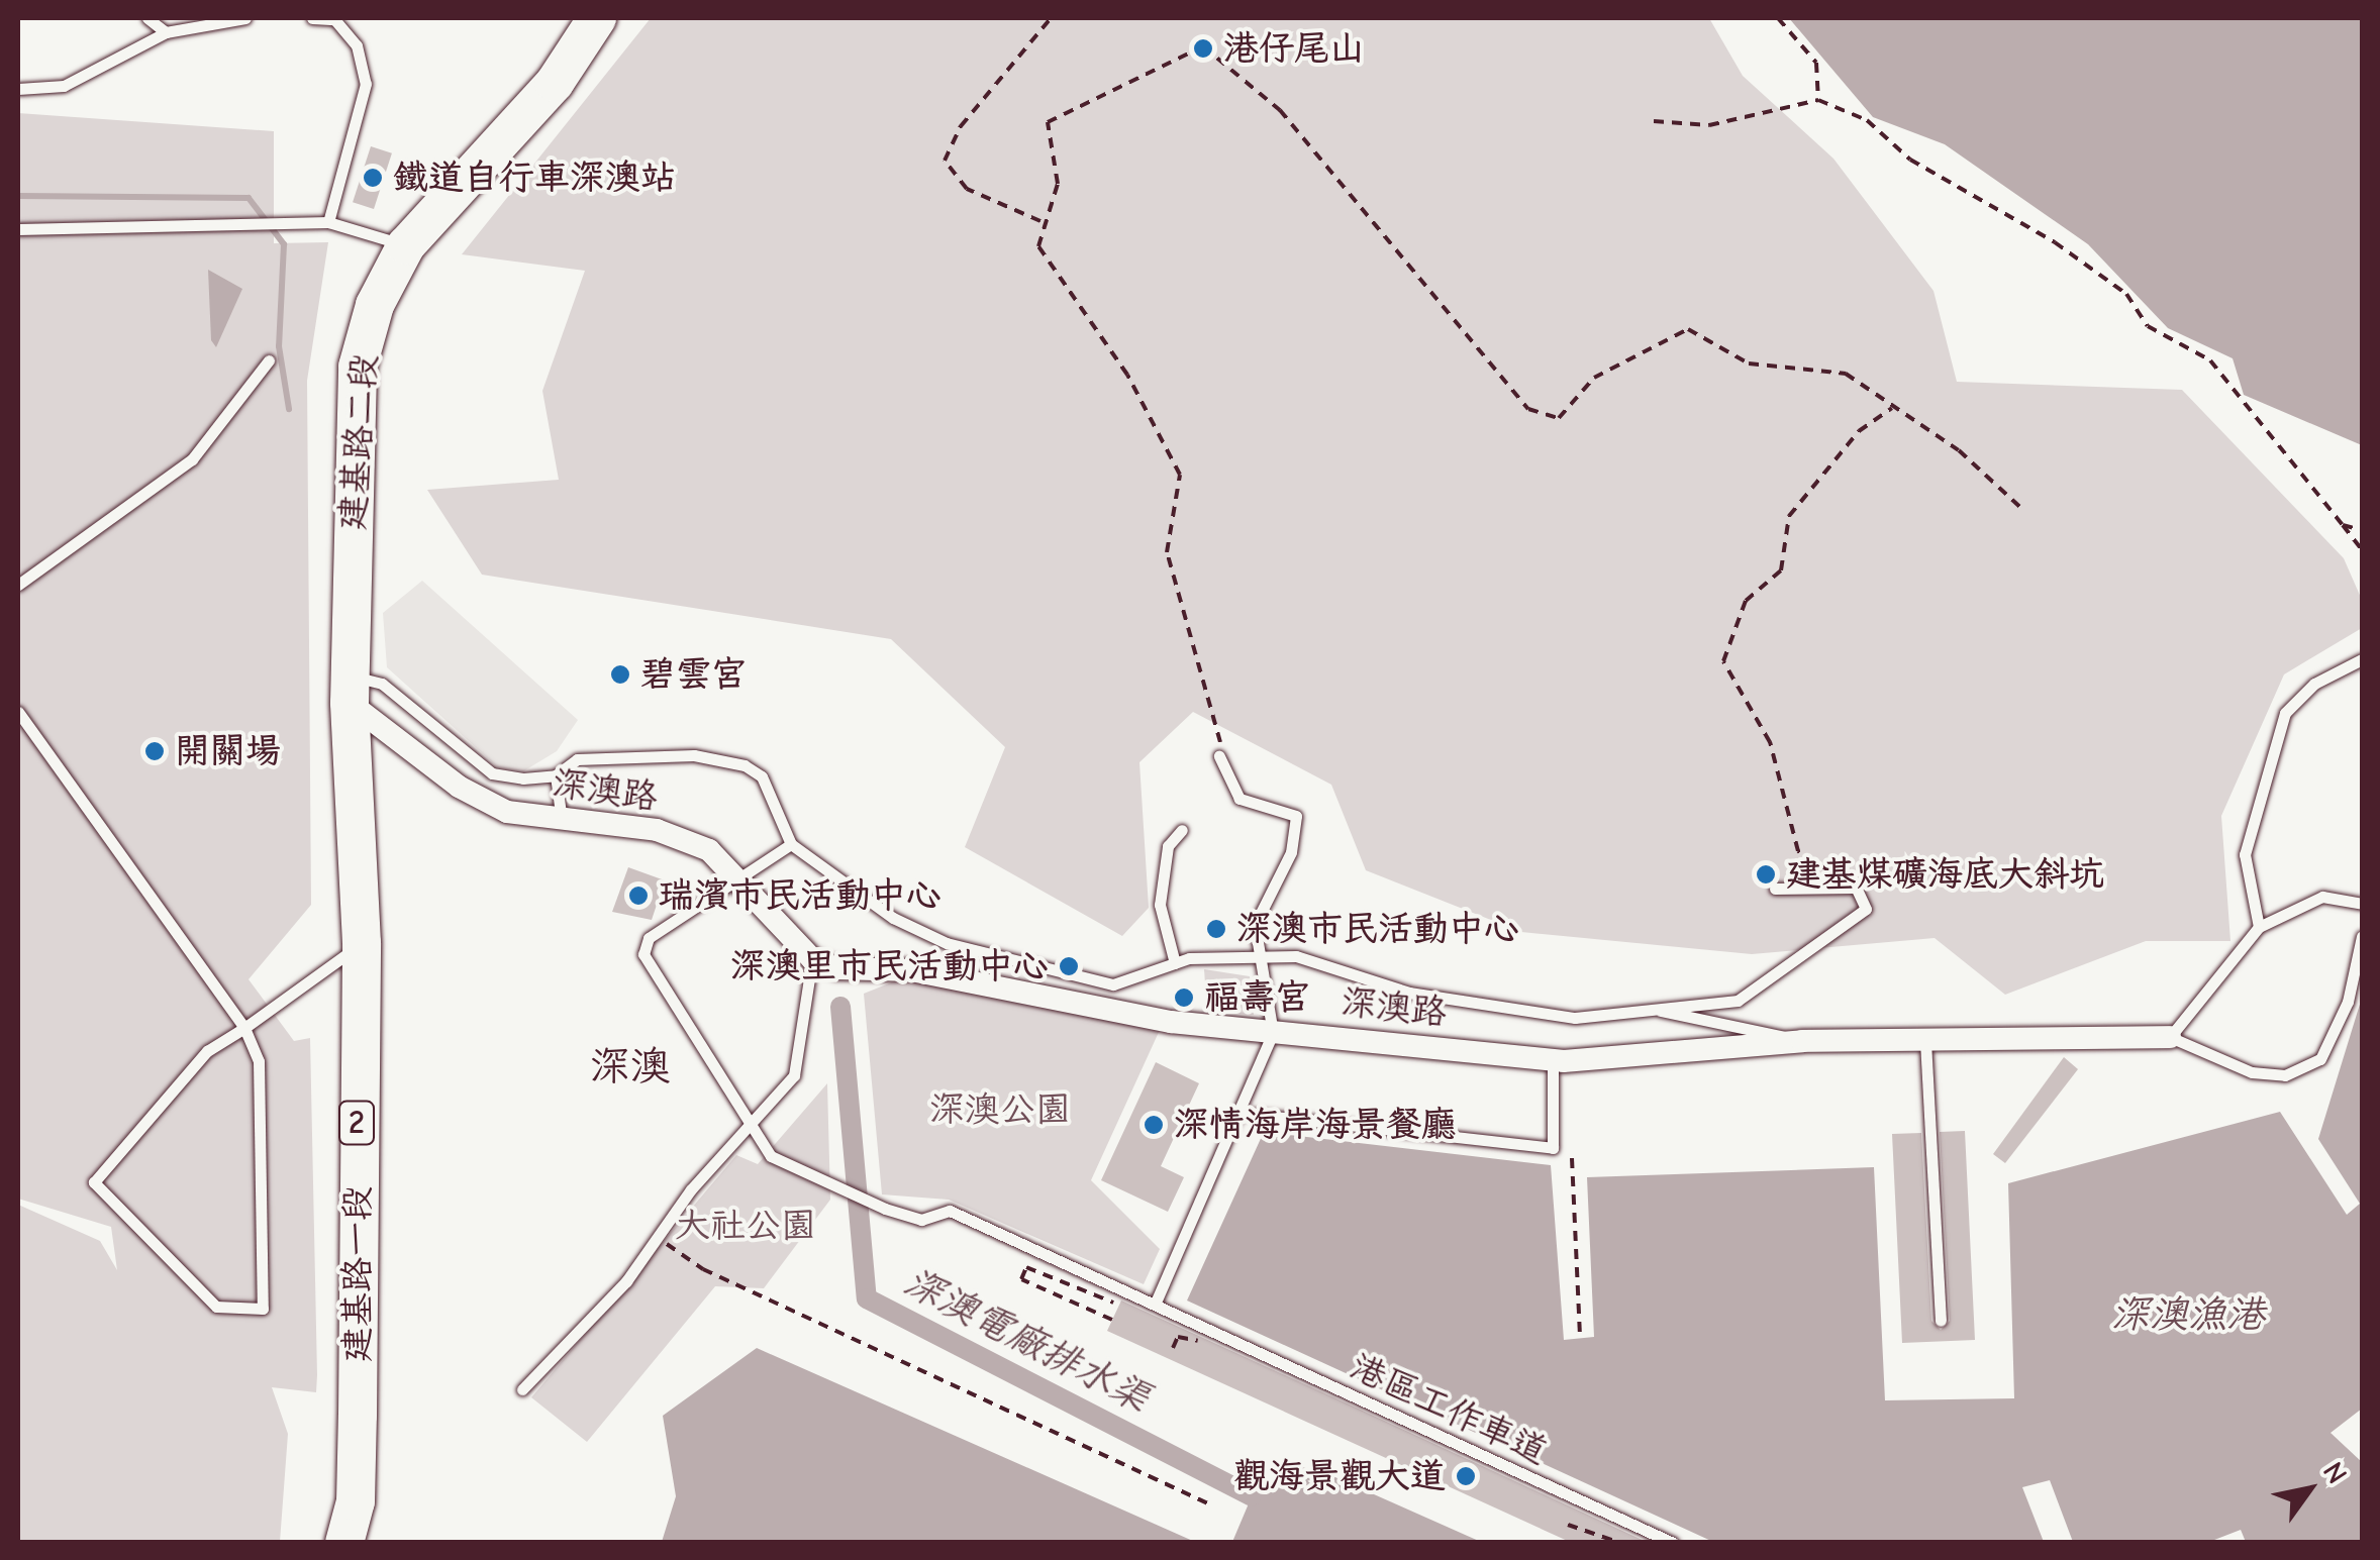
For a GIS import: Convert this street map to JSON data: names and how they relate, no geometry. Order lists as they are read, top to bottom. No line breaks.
{"streets":{"main road":["建基路二段","2","建基路一段"],"street":["深澳路"],"lane":["港區工作車道"]},"crossings":[["建基路二段","深澳路"],["建基路二段","建基路一段"],["深澳路","建基路一段"],["深澳路","港區工作車道"]],"districts":["深澳"],"water":["深澳漁港","深澳電廠排水渠"],"parks":["深澳公園","大社公園"],"places":["港仔尾山","鐵道自行車深澳站","碧雲宮","開關場","建基煤礦海底大斜坑","瑞濱市民活動中心","深澳市民活動中心","深澳里市民活動中心","福壽宮","深情海岸海景餐廳","觀海景觀大道"],"north":"top right"}
